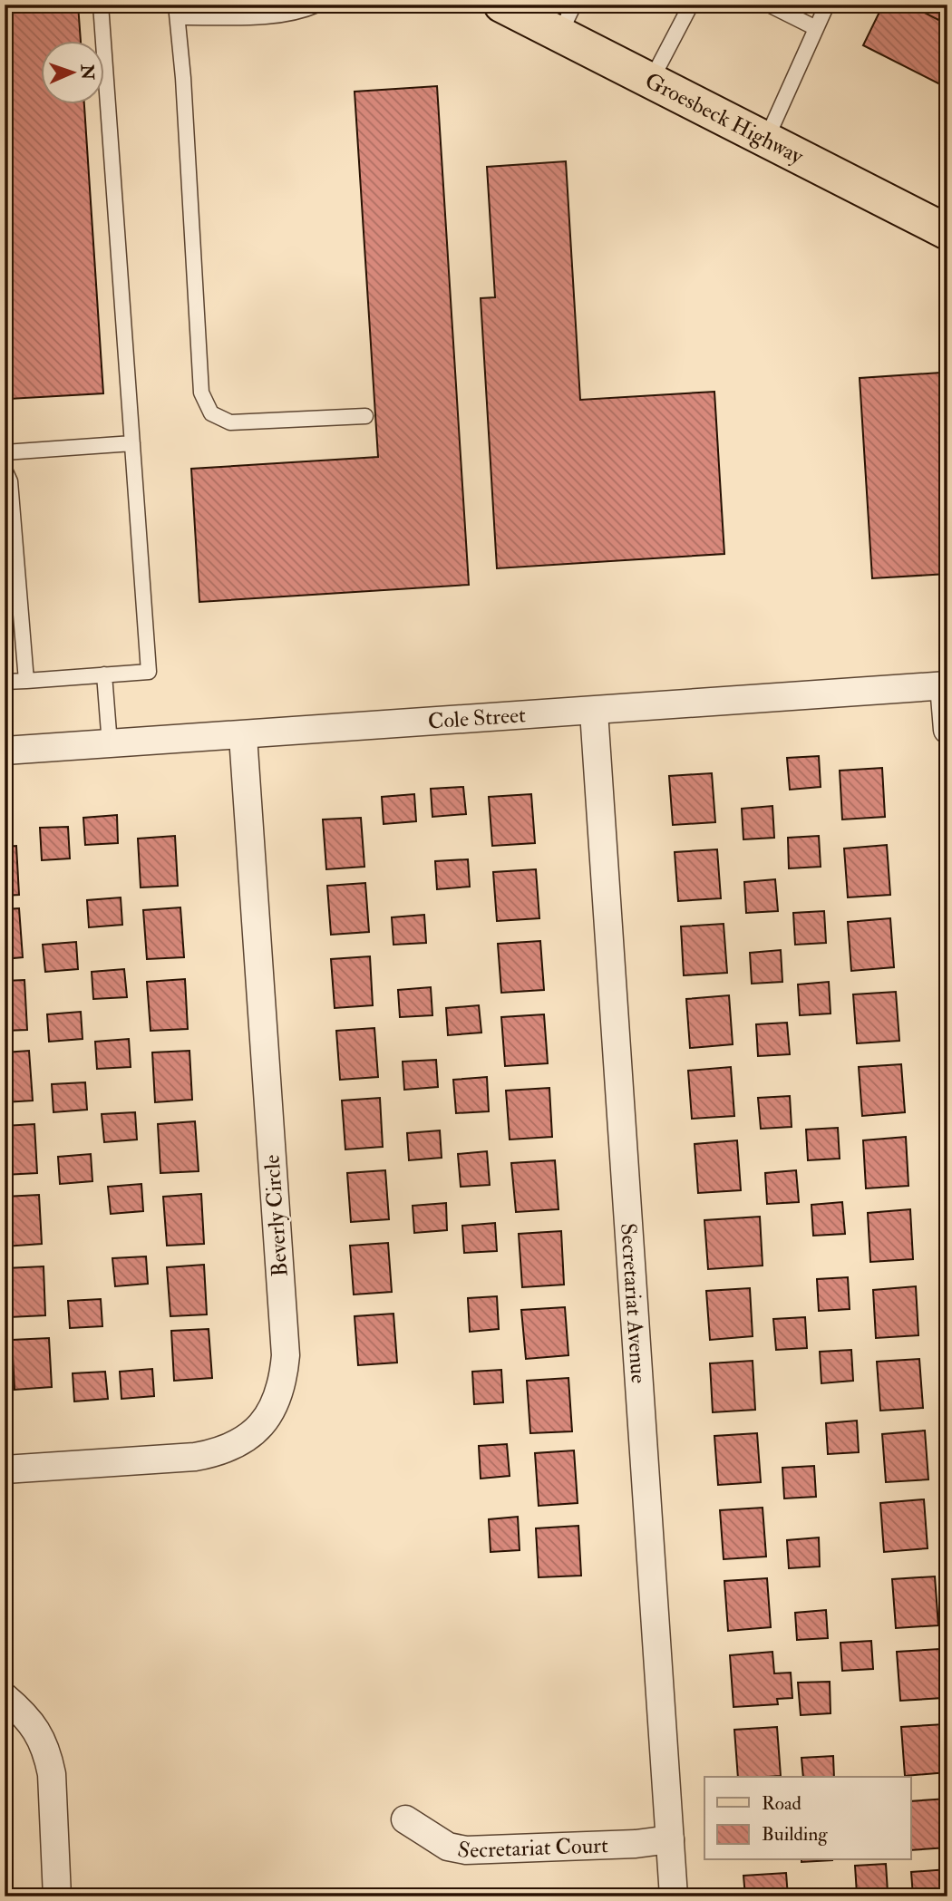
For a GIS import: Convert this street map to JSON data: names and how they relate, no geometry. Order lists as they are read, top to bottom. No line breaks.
{"streets":{"main road":["Groesbeck Highway"],"street":["Cole Street","Beverly Circle","Secretariat Avenue","Secretariat Court"]},"crossings":[["Cole Street","Beverly Circle"],["Cole Street","Secretariat Avenue"],["Secretariat Avenue","Secretariat Court"]],"legend":["Road","Building"],"north":"right"}
